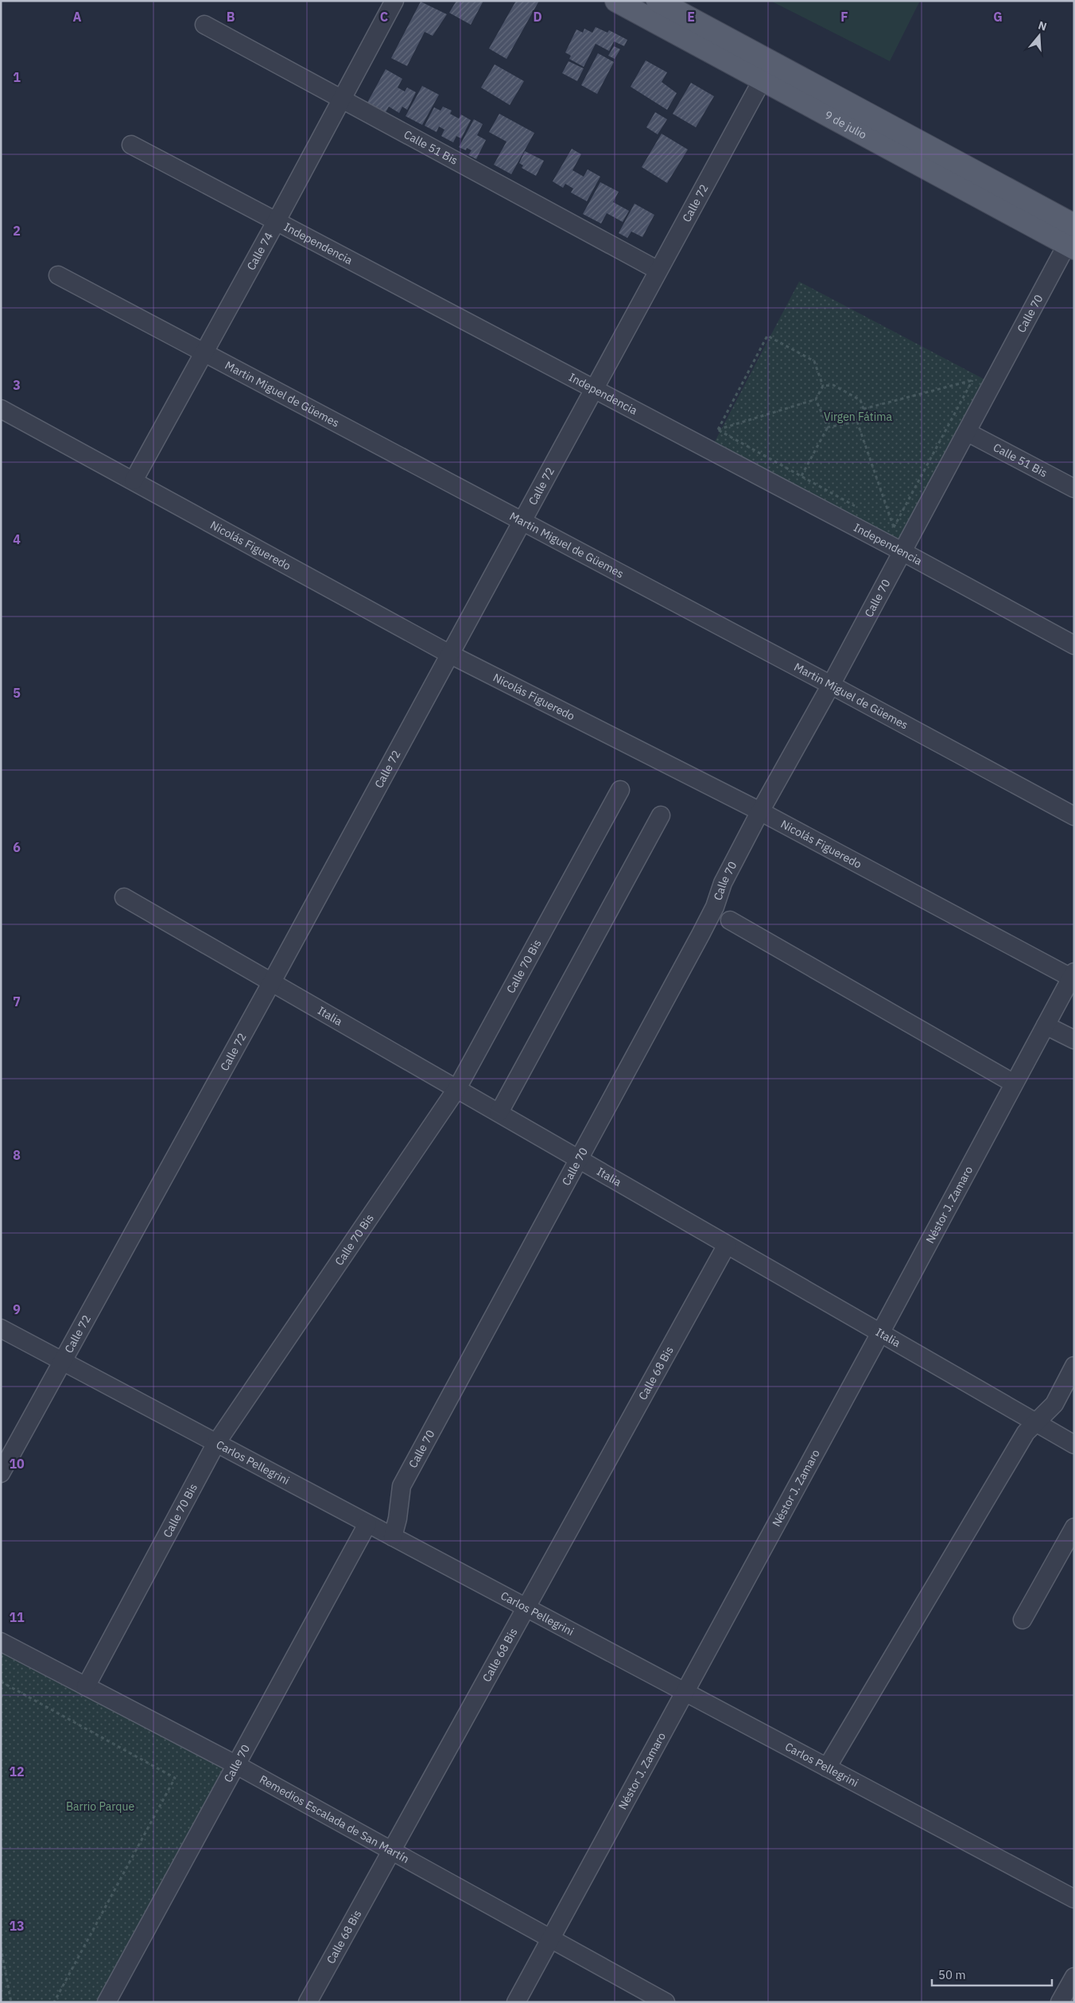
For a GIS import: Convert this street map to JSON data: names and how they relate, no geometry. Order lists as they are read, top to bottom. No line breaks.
{"streets":{"main road":["9 de julio"],"street":["Calle 51 Bis","Calle 72","Independencia","Calle 74","Calle 70","Martin Miguel de Güemes","Nicolás Figueredo","Calle 70 Bis","Italia","Néstor J. Zamaro","Calle 68 Bis","Carlos Pellegrini","Remedios Escalada de San Martín"]},"crossings":[["9 de julio","Calle 72"],["9 de julio","Calle 70"],["Calle 51 Bis","Calle 72"],["Calle 51 Bis","Calle 74"],["Calle 51 Bis","Calle 70"],["Calle 72","Independencia"],["Calle 72","Martin Miguel de Güemes"],["Calle 72","Nicolás Figueredo"],["Calle 72","Italia"],["Calle 72","Carlos Pellegrini"],["Independencia","Calle 74"],["Independencia","Calle 70"],["Calle 74","Martin Miguel de Güemes"],["Calle 74","Nicolás Figueredo"],["Calle 70","Martin Miguel de Güemes"],["Calle 70","Nicolás Figueredo"],["Calle 70","Italia"],["Calle 70","Carlos Pellegrini"],["Calle 70","Remedios Escalada de San Martín"],["Nicolás Figueredo","Néstor J. Zamaro"],["Calle 70 Bis","Italia"],["Calle 70 Bis","Carlos Pellegrini"],["Calle 70 Bis","Remedios Escalada de San Martín"],["Italia","Néstor J. Zamaro"],["Italia","Calle 68 Bis"],["Néstor J. Zamaro","Carlos Pellegrini"],["Néstor J. Zamaro","Remedios Escalada de San Martín"],["Calle 68 Bis","Carlos Pellegrini"],["Calle 68 Bis","Remedios Escalada de San Martín"]],"parks":["Virgen Fátima","Barrio Parque"],"scale_bar":"50 m","north":"top","grid":{"columns":["A","B","C","D","E","F","G"],"rows":["1","2","3","4","5","6","7","8","9","10","11","12","13"]}}
